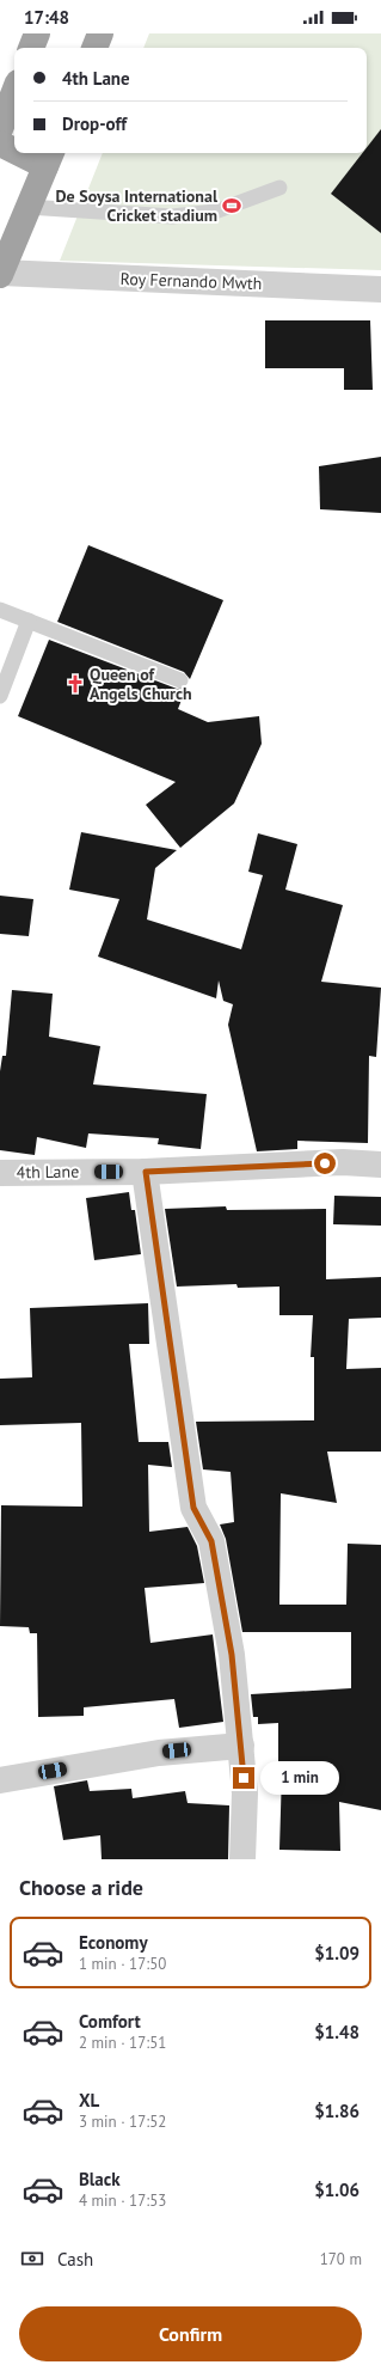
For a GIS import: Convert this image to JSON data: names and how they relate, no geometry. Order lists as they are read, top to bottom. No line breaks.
{"streets":{"street":["Roy Fernando Mwth","4th Lane"]},"places":{"sports":["De Soysa International Cricket stadium"],"church":["Queen of Angels Church"]},"page":{"status":"17:48","banner":["4th Lane","Drop-off"],"bubble":"1 min","heading":"Choose a ride","list":[{"name":"Economy","note":"1 min · 17:50","value":"$1.09"},{"name":"Comfort","note":"2 min · 17:51","value":"$1.48"},{"name":"XL","note":"3 min · 17:52","value":"$1.86"},{"name":"Black","note":"4 min · 17:53","value":"$1.06"}],"pay":["Cash","170 m"],"buttons":"Confirm"}}
